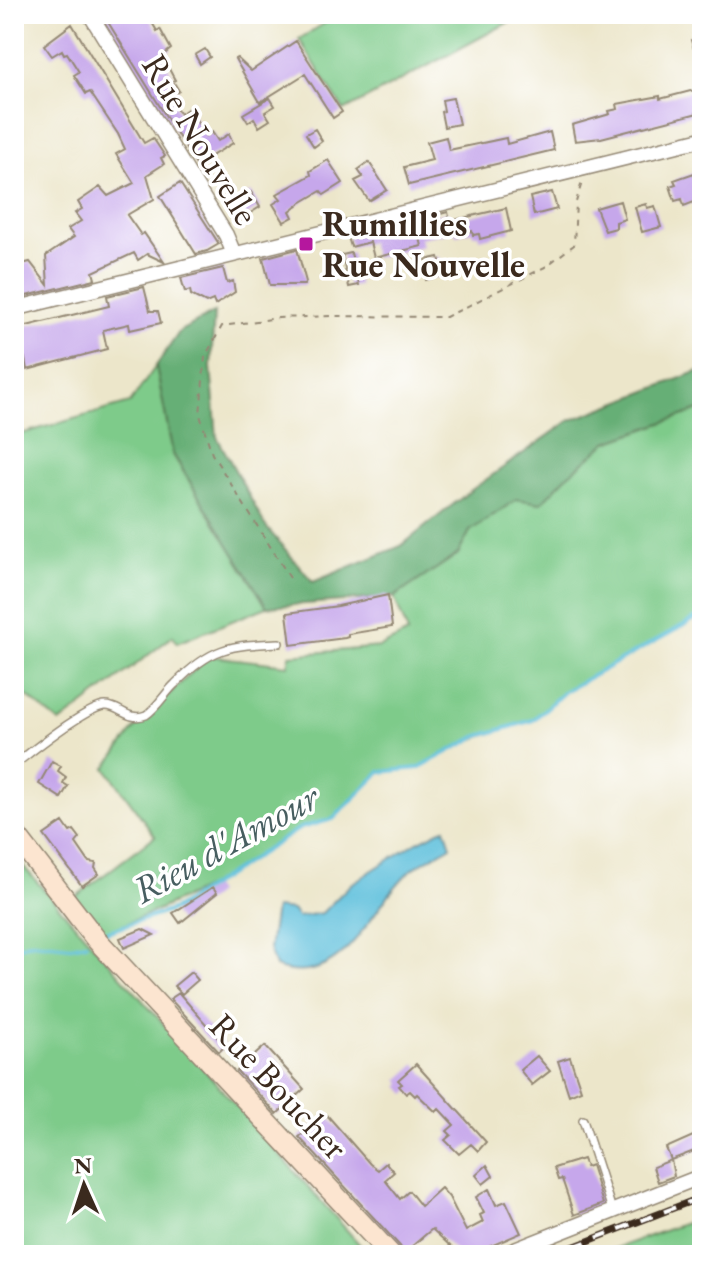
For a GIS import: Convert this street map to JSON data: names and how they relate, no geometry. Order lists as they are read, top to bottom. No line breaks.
{"streets":{"street":["Rue Nouvelle","Rue Boucher"]},"water":["Rieu d'Amour"],"places":{"transit":["Rumillies Rue Nouvelle"]},"north":"top"}
